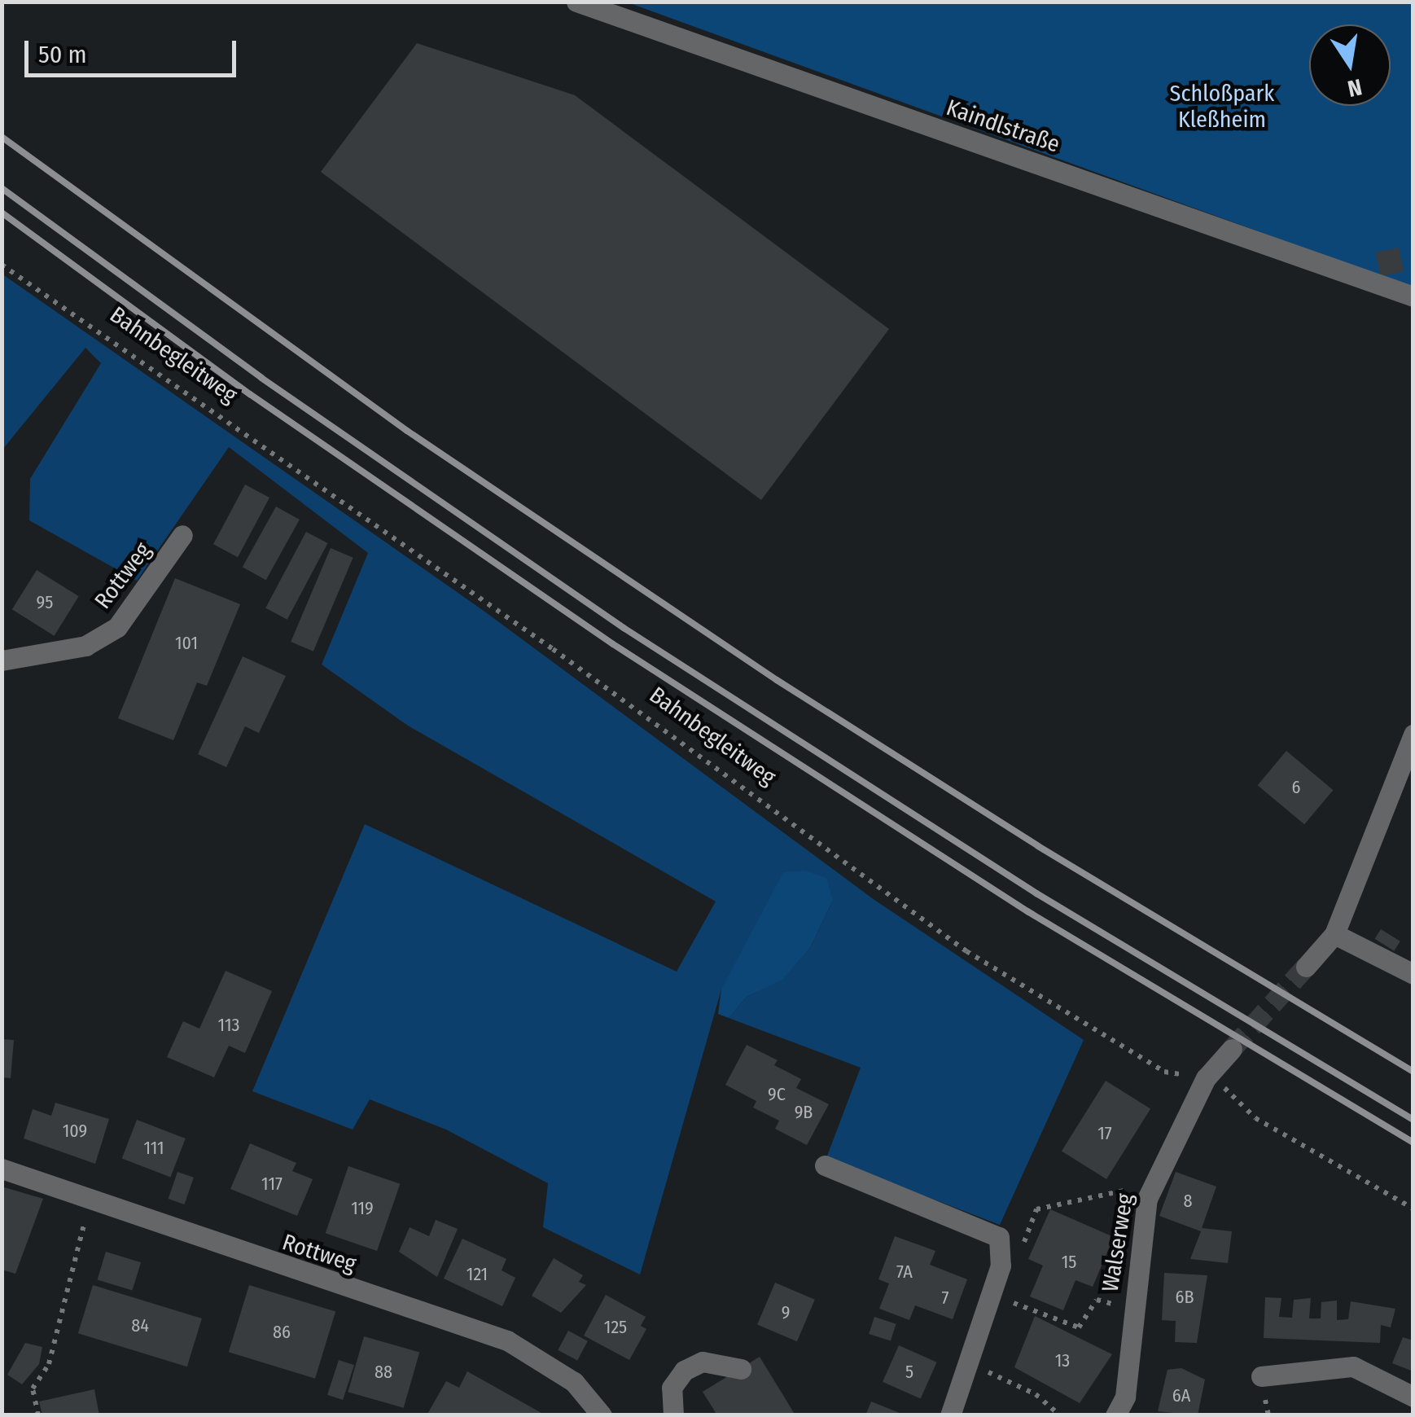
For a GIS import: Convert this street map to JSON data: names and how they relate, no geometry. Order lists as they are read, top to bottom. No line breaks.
{"streets":{"street":["Kaindlstraße","Rottweg","Walserweg"],"path":["Bahnbegleitweg"]},"crossings":[["Bahnbegleitweg","Walserweg"]],"parks":["Schloßpark Kleßheim"],"house_numbers":["95","101","6","113","9C","9B","109","17","111","117","8","119","15","7A","121","6B","7","9","84","125","86","13","88","5","6A"],"scale_bar":"50 m","north":"bottom"}
